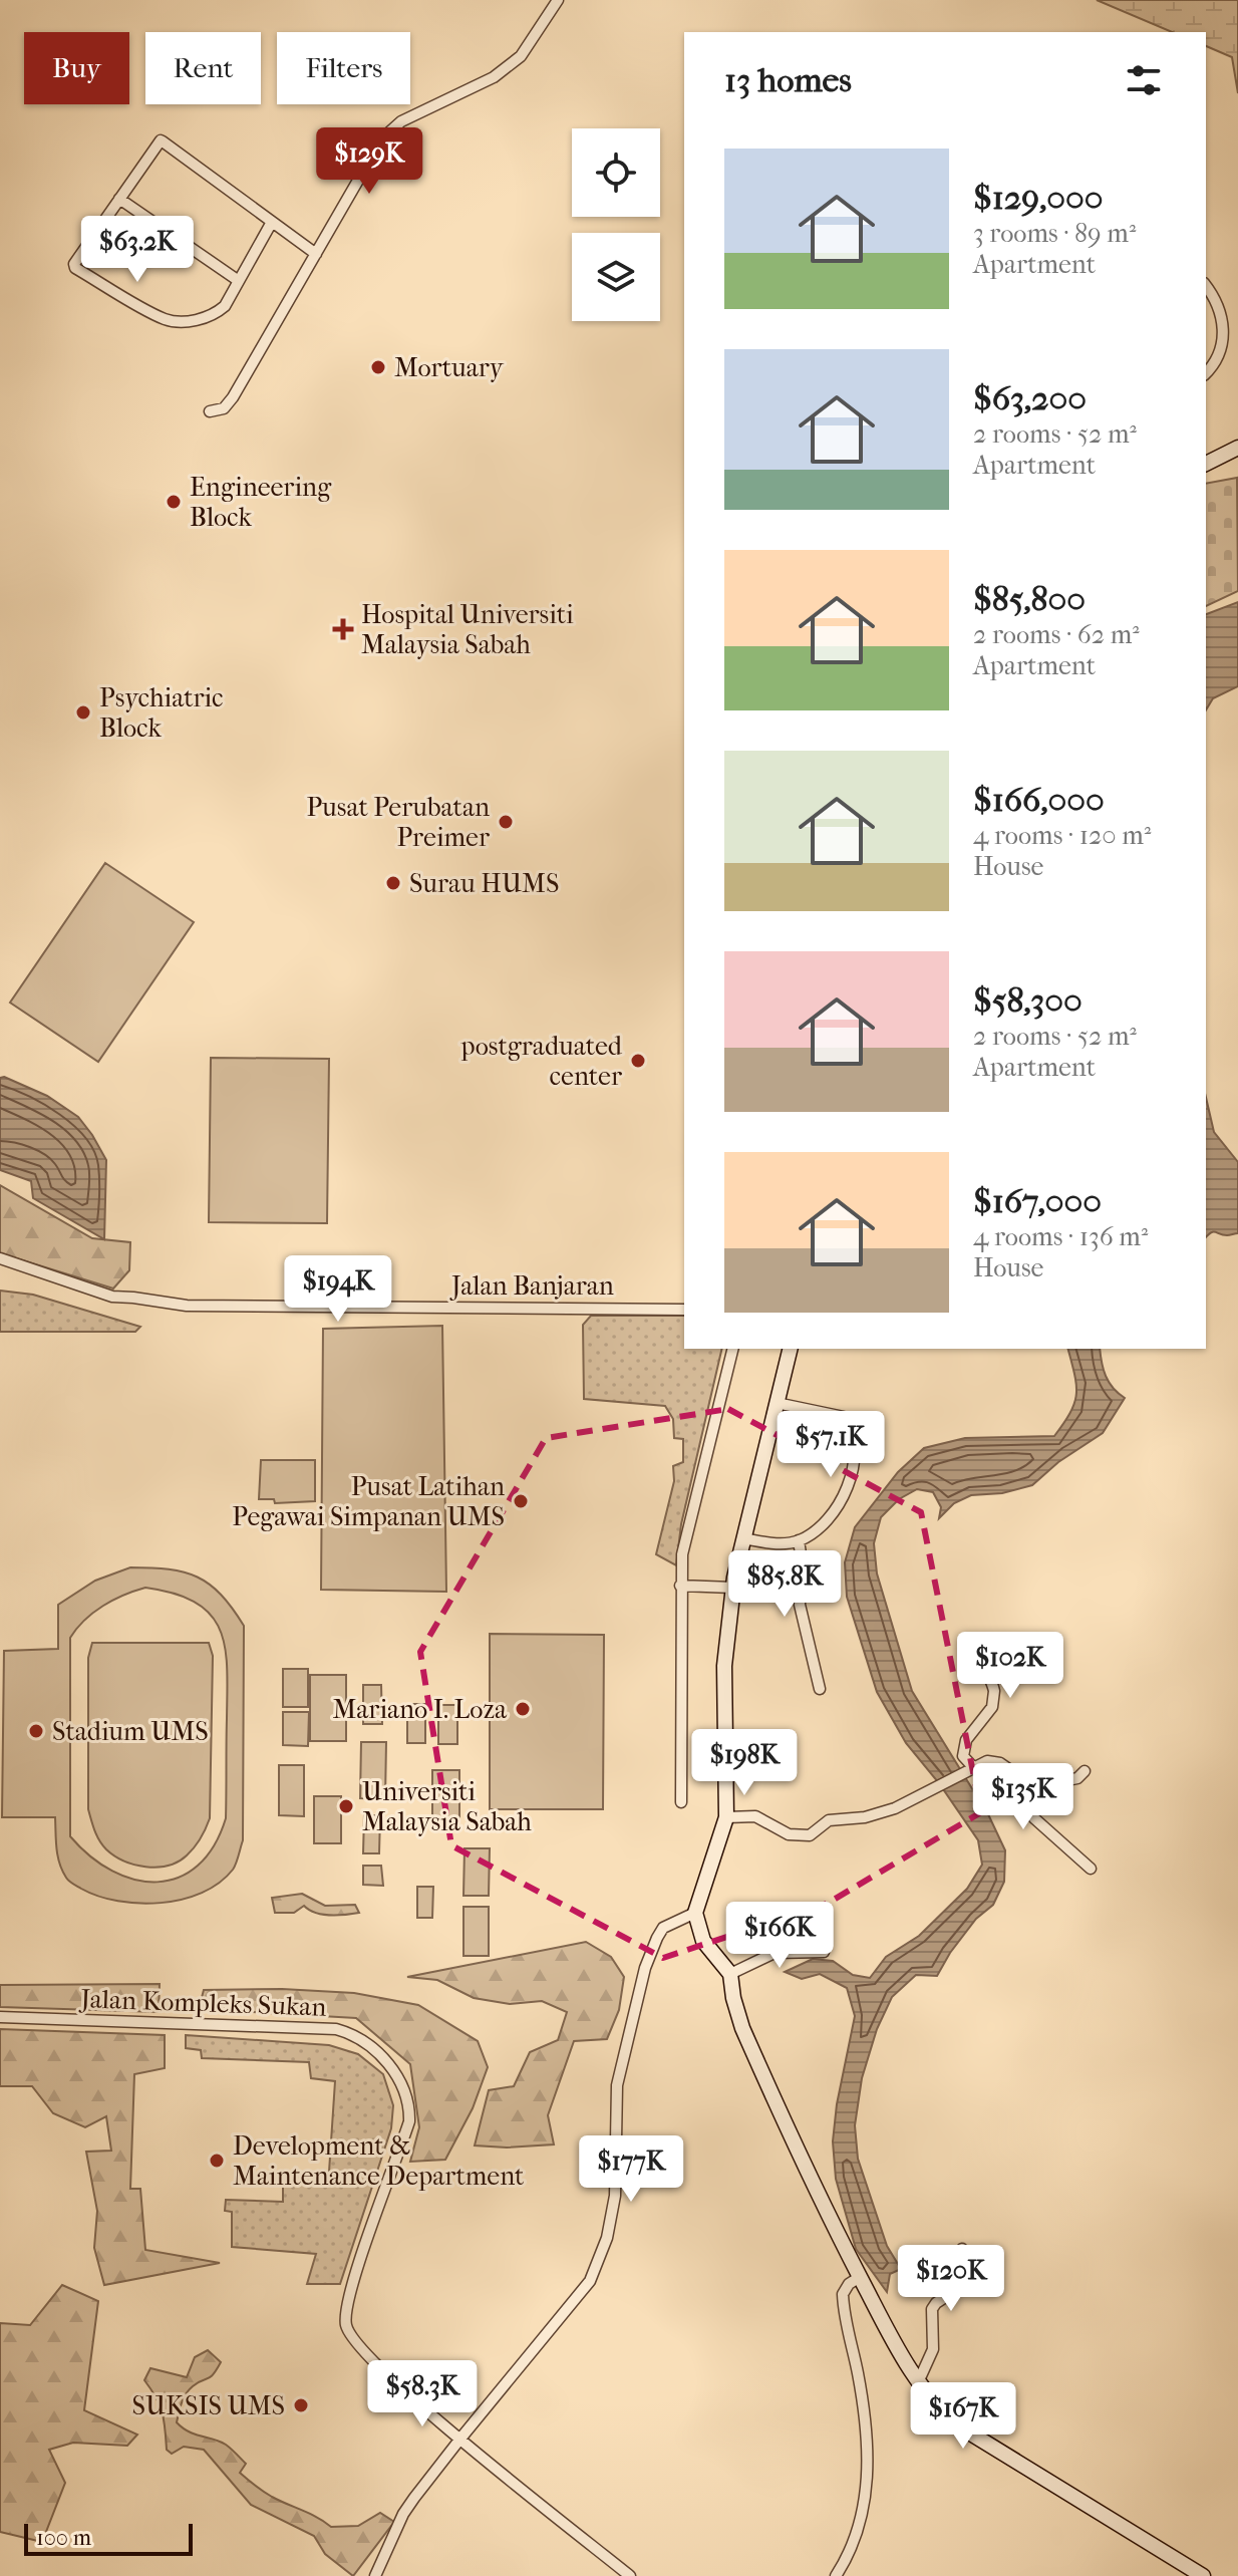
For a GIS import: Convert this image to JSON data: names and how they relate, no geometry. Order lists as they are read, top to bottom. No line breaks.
{"streets":{"street":["Jalan Banjaran","Jalan Kompleks Sukan"]},"places":{"other":["Mortuary","Engineering Block","Psychiatric Block","Pusat Perubatan Preimer","Surau HUMS","postgraduated center","Pusat Latihan Pegawai Simpanan UMS","Mariano I. Loza","Stadium UMS","Universiti Malaysia Sabah","Development & Maintenance Department","SUKSIS UMS"],"health":["Hospital Universiti Malaysia Sabah"]},"scale_bar":"100 m","page":{"chip":["Buy","Rent","Filters"],"heading":"13 homes","price":["$129K","$63.2K","$194K","$57.1K","$85.8K","$102K","$198K","$135K","$166K","$177K","$120K","$58.3K","$167K"],"list":[{"name":"$129,000","note":"3 rooms · 89 m² · Apartment"},{"name":"$63,200","note":"2 rooms · 52 m² · Apartment"},{"name":"$85,800","note":"2 rooms · 62 m² · Apartment"},{"name":"$166,000","note":"4 rooms · 120 m² · House"},{"name":"$58,300","note":"2 rooms · 52 m² · Apartment"},{"name":"$167,000","note":"4 rooms · 136 m² · House"}],"scale":"100 m"}}
